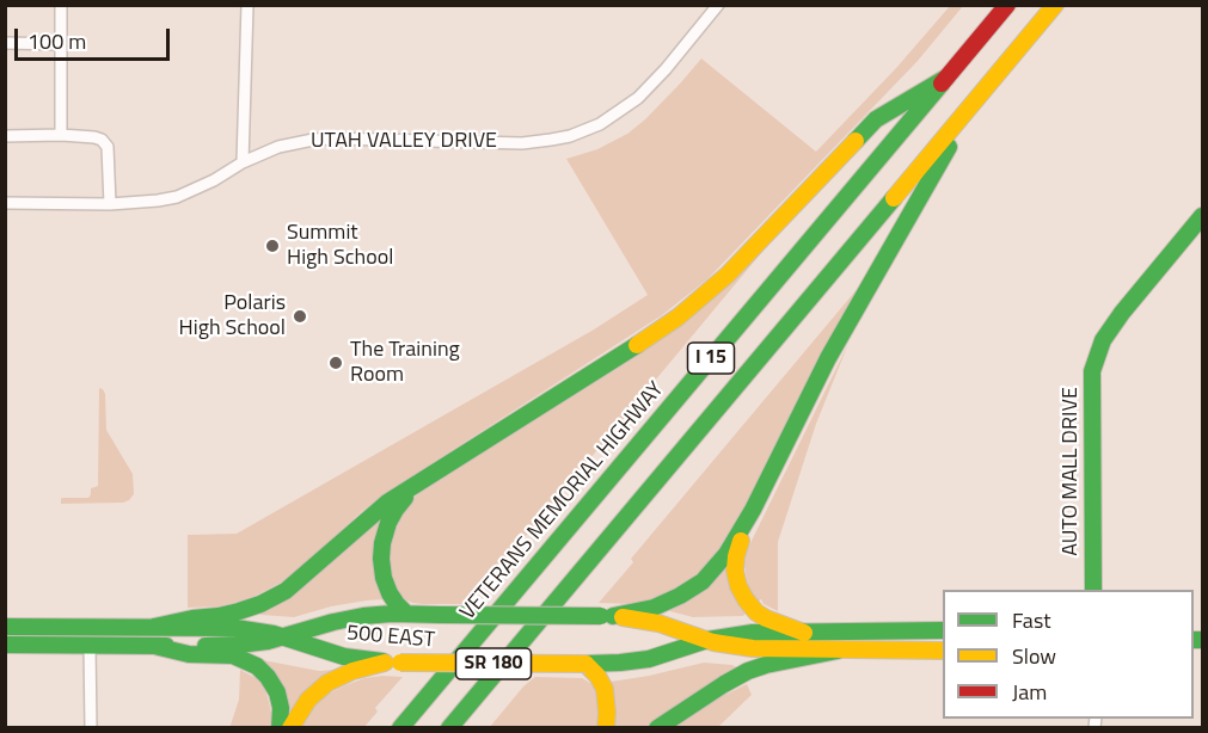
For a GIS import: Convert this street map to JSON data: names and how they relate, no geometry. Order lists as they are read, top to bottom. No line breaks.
{"streets":{"main road":["I 15","AUTO MALL DRIVE","VETERANS MEMORIAL HIGHWAY","500 EAST","SR 180"],"street":["UTAH VALLEY DRIVE"]},"places":["Summit High School","Polaris High School","The Training Room"],"legend":["Fast","Slow","Jam"],"scale_bar":"100 m"}
